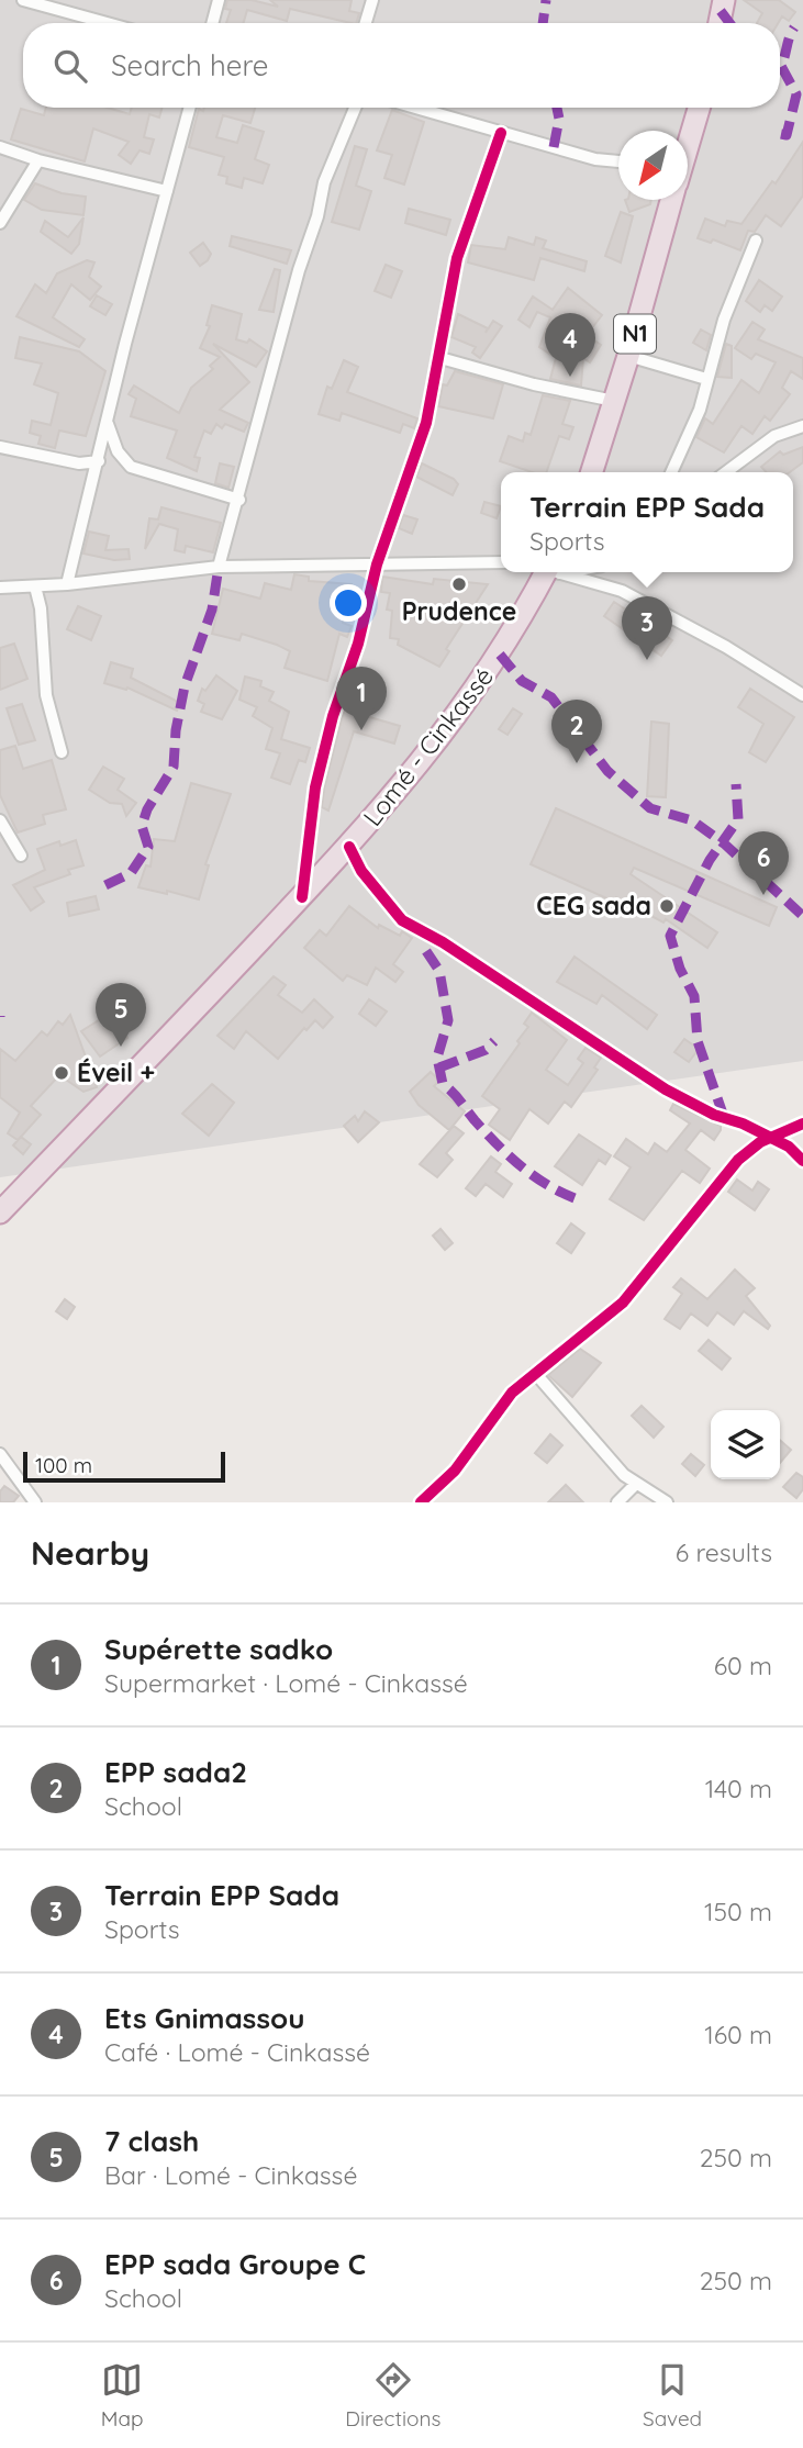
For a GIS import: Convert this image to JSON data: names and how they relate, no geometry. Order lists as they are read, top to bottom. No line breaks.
{"streets":{"highway":["N1","Lomé - Cinkassé"]},"places":["Prudence","CEG sada","Éveil +"],"scale_bar":"100 m","north":"bottom left","page":{"search":"Search here","pins":["4","3","1","2","6","5"],"popup":["Terrain EPP Sada","Sports"],"scale":"100 m","heading":["Nearby","6 results"],"list":[{"mark":"1","name":"Supérette sadko","note":"Supermarket · Lomé - Cinkassé","value":"60 m"},{"mark":"2","name":"EPP sada2","note":"School","value":"140 m"},{"mark":"3","name":"Terrain EPP Sada","note":"Sports","value":"150 m"},{"mark":"4","name":"Ets Gnimassou","note":"Café · Lomé - Cinkassé","value":"160 m"},{"mark":"5","name":"7 clash","note":"Bar · Lomé - Cinkassé","value":"250 m"},{"mark":"6","name":"EPP sada Groupe C","note":"School","value":"250 m"}],"nav":["Map","Directions","Saved"]}}
